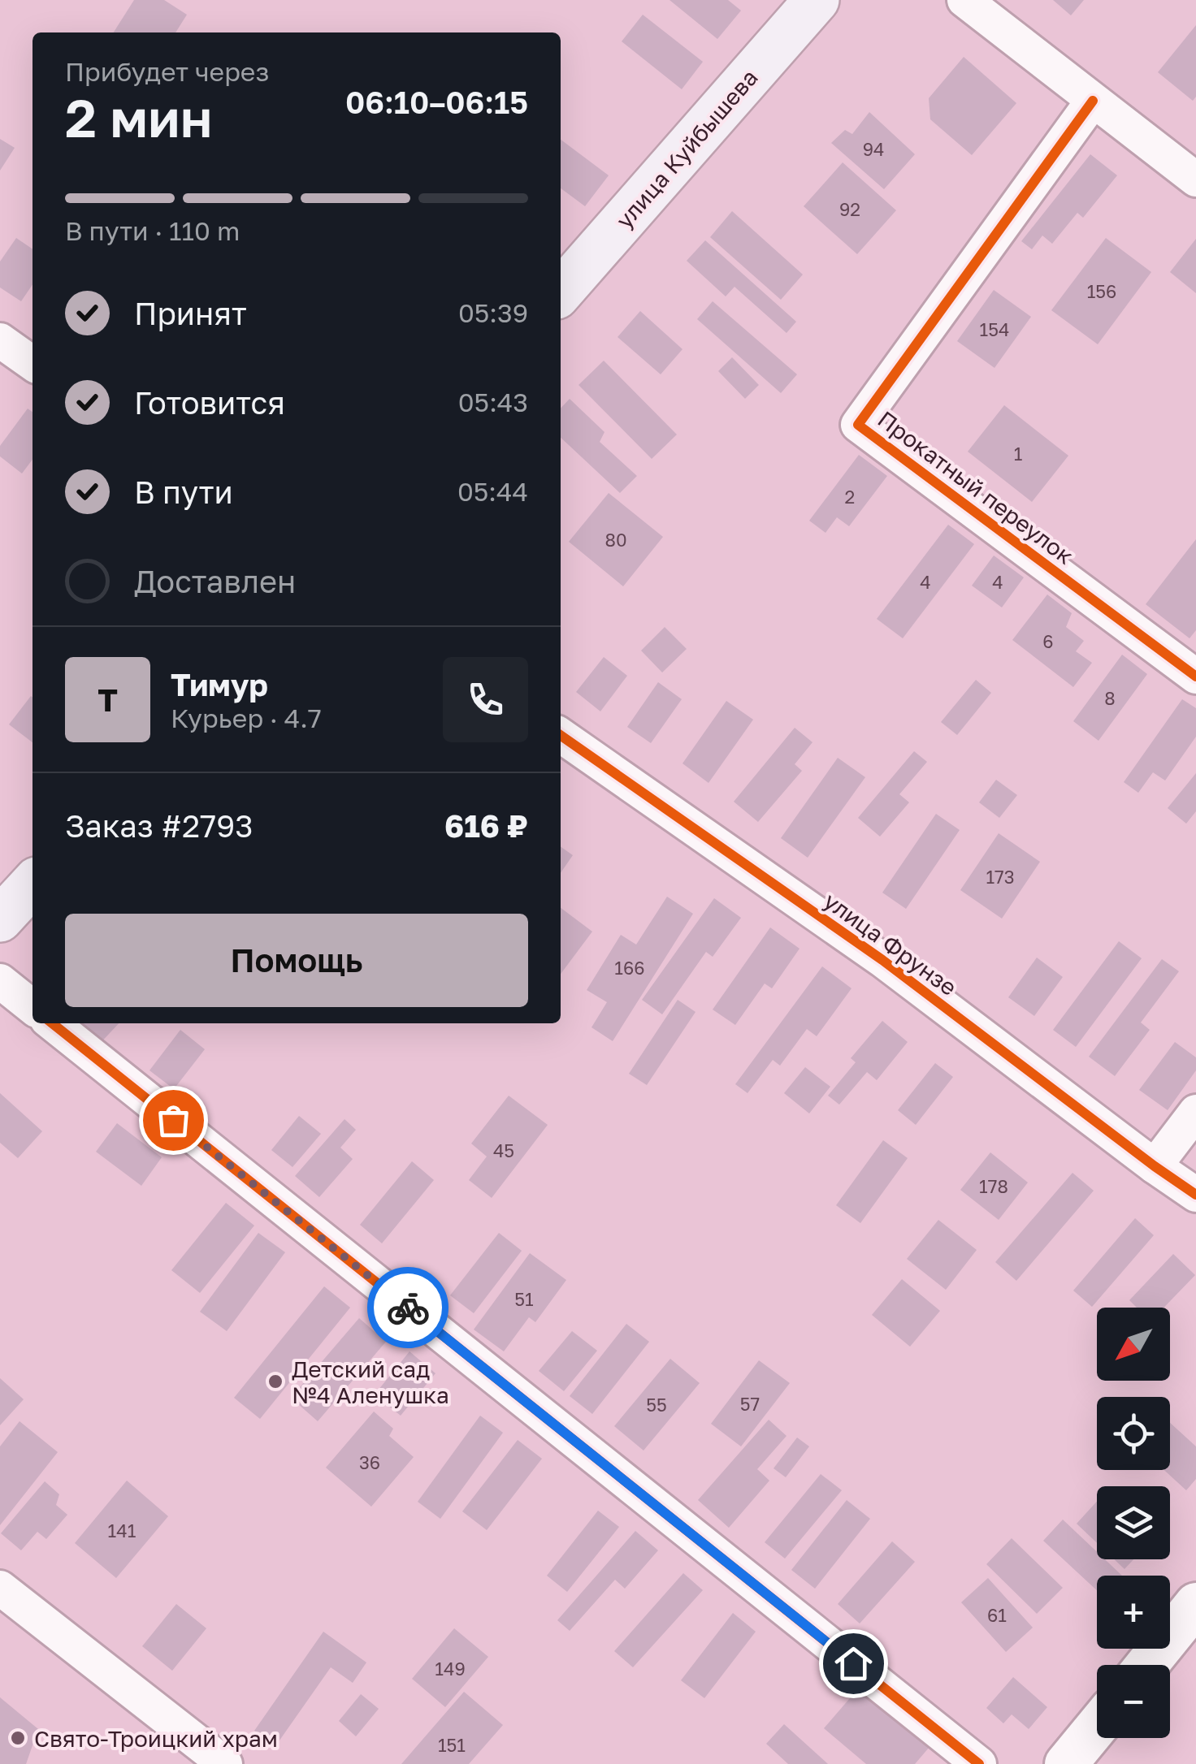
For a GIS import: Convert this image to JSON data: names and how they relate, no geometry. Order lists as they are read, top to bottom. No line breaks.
{"streets":{"main road":["улица Куйбышева"],"street":["Прокатный переулок","улица Фрунзе"]},"places":["Детский сад №4 Аленушка","Свято-Троицкий храм"],"house_numbers":["94","92","156","154","1","2","80","4","4","6","8","173","166","45","178","51","57","55","36","141","61","149","151"],"north":"bottom left","page":{"heading":["2 мин","Прибудет через","06:10–06:15"],"panel":["Тимур","Курьер · 4.7","Заказ #2793","616 ₽"],"bar":"В пути · 110 m","list":[["Принят","05:39"],["Готовится","05:43"],["В пути","05:44"],"Доставлен"],"round":"Т","buttons":"Помощь","map_buttons":["+","−"]}}
